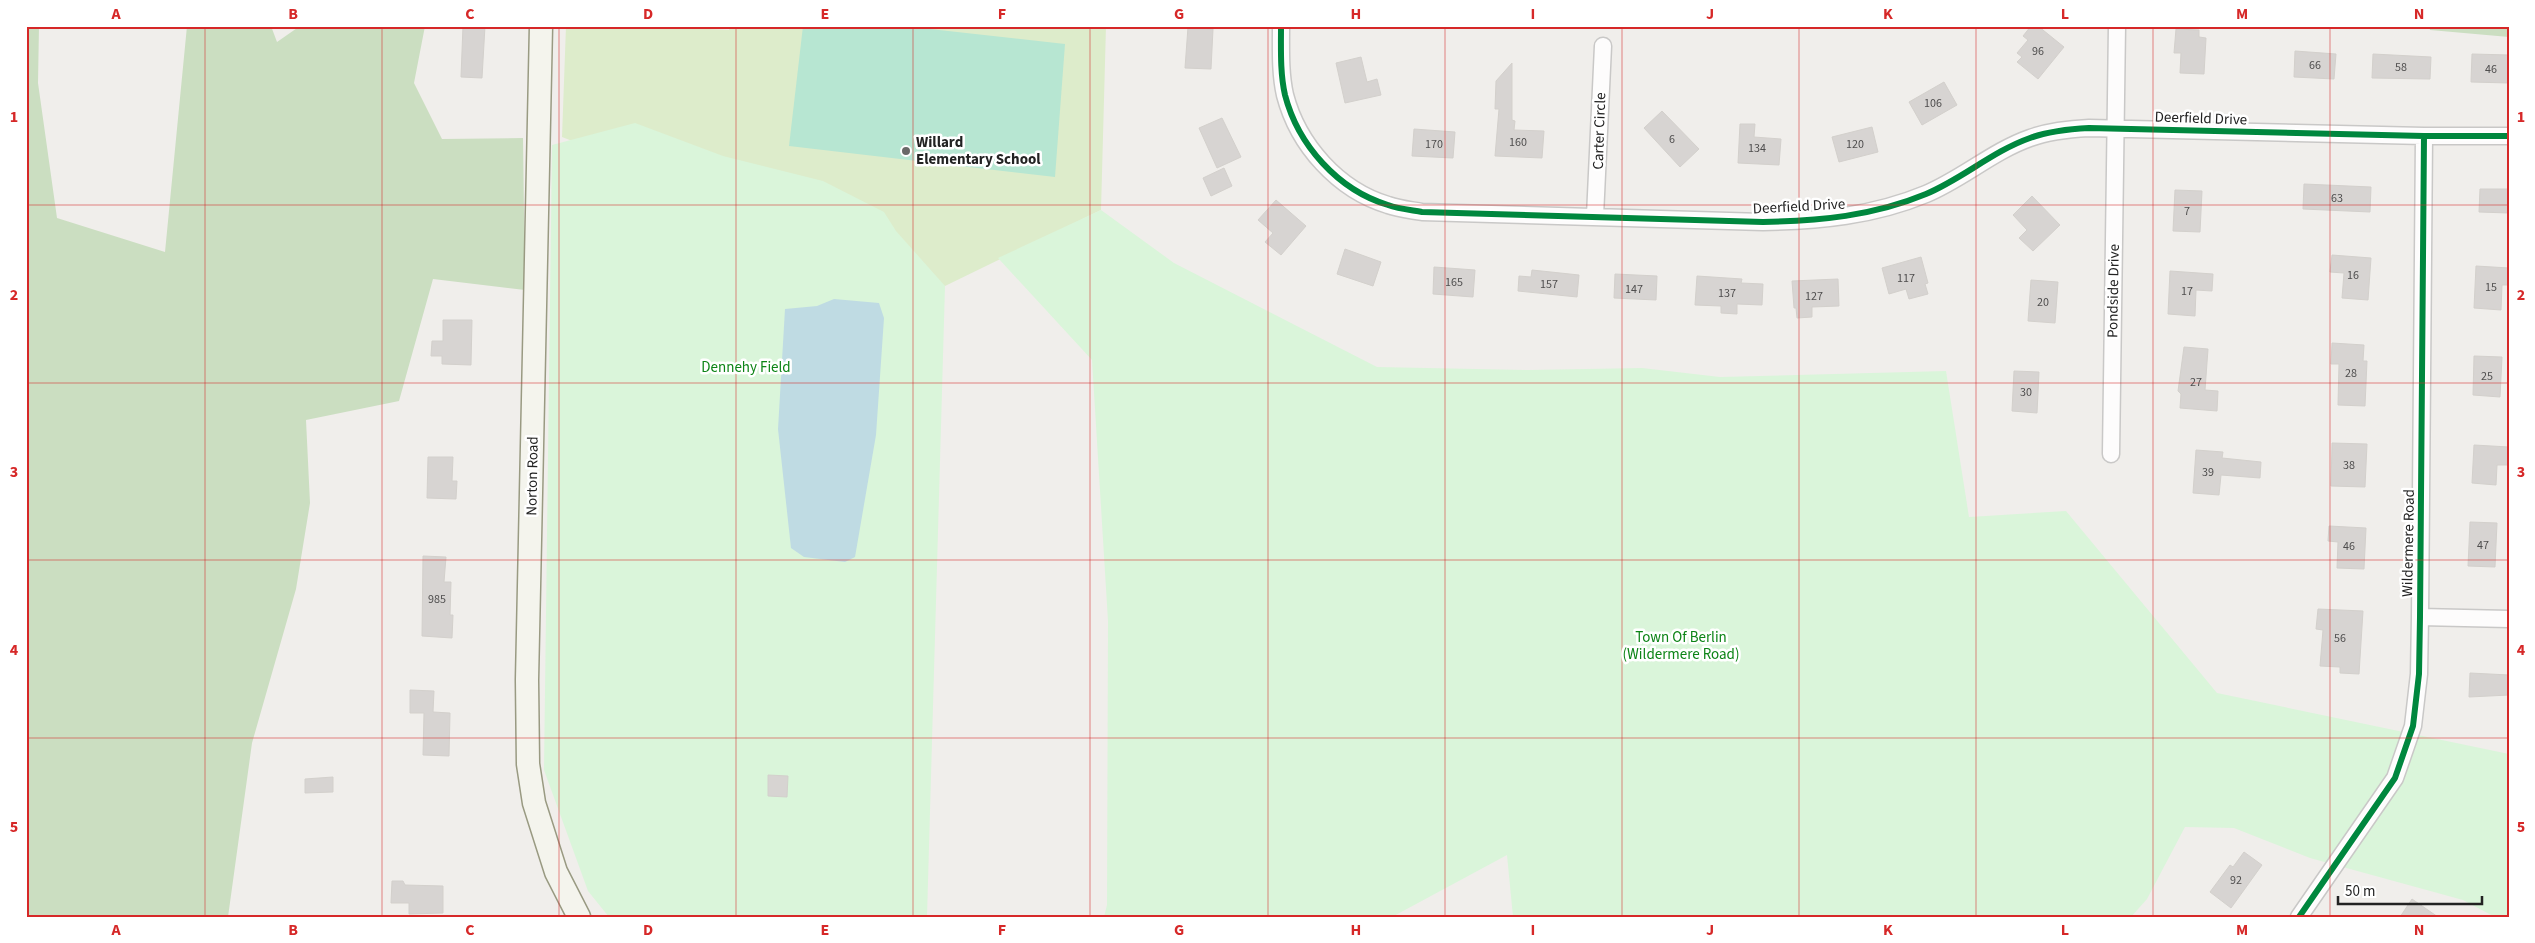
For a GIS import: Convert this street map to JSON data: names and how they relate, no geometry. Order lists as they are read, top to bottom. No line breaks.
{"streets":{"main road":["Norton Road"],"street":["Deerfield Drive","Carter Circle","Pondside Drive","Wildermere Road"]},"crossings":[["Deerfield Drive","Carter Circle"],["Deerfield Drive","Pondside Drive"],["Deerfield Drive","Wildermere Road"]],"parks":["Dennehy Field","Town Of Berlin (Wildermere Road)"],"places":["Willard Elementary School"],"house_numbers":["96","66","58","46","106","6","160","170","120","134","63","7","16","117","165","157","15","147","17","137","127","20","28","25","27","30","38","39","47","46","985","56","92"],"scale_bar":"50 m","grid":{"columns":["A","B","C","D","E","F","G","H","I","J","K","L","M","N"],"rows":["1","2","3","4","5"]}}
